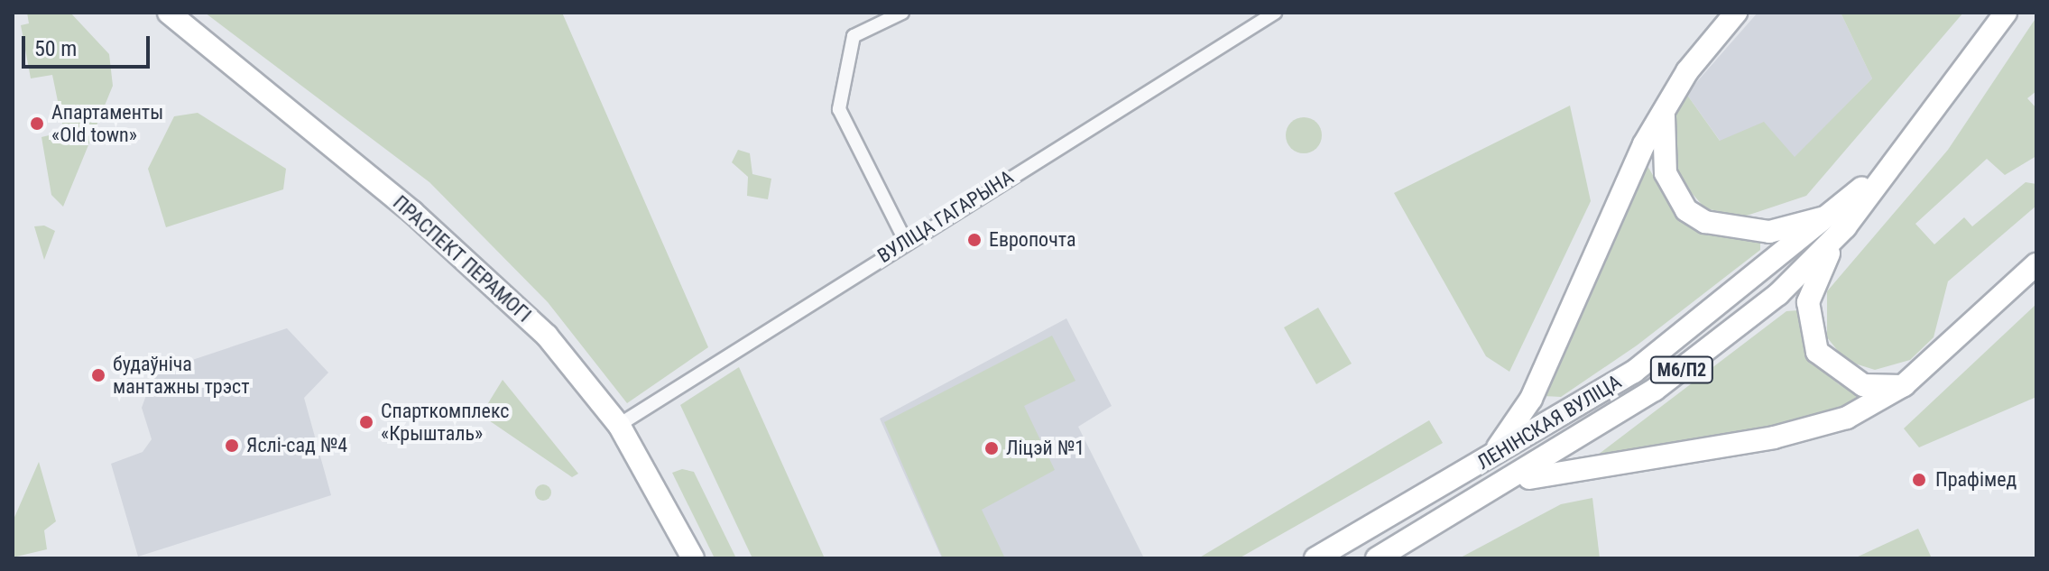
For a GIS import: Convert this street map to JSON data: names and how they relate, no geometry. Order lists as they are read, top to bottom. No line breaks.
{"streets":{"main road":["ПРАСПЕКТ ПЕРАМОГІ","М6/П2","ЛЕНІНСКАЯ ВУЛІЦА"],"street":["ВУЛІЦА ГАГАРЫНА"]},"crossings":[["ВУЛІЦА ГАГАРЫНА","ПРАСПЕКТ ПЕРАМОГІ"]],"places":["Апартаменты «Old town»","Европочта","будаўніча мантажны трэст","Спарткомплекс «Крышталь»","Яслі-сад №4","Ліцэй №1","Прафімед"],"scale_bar":"50 m"}
